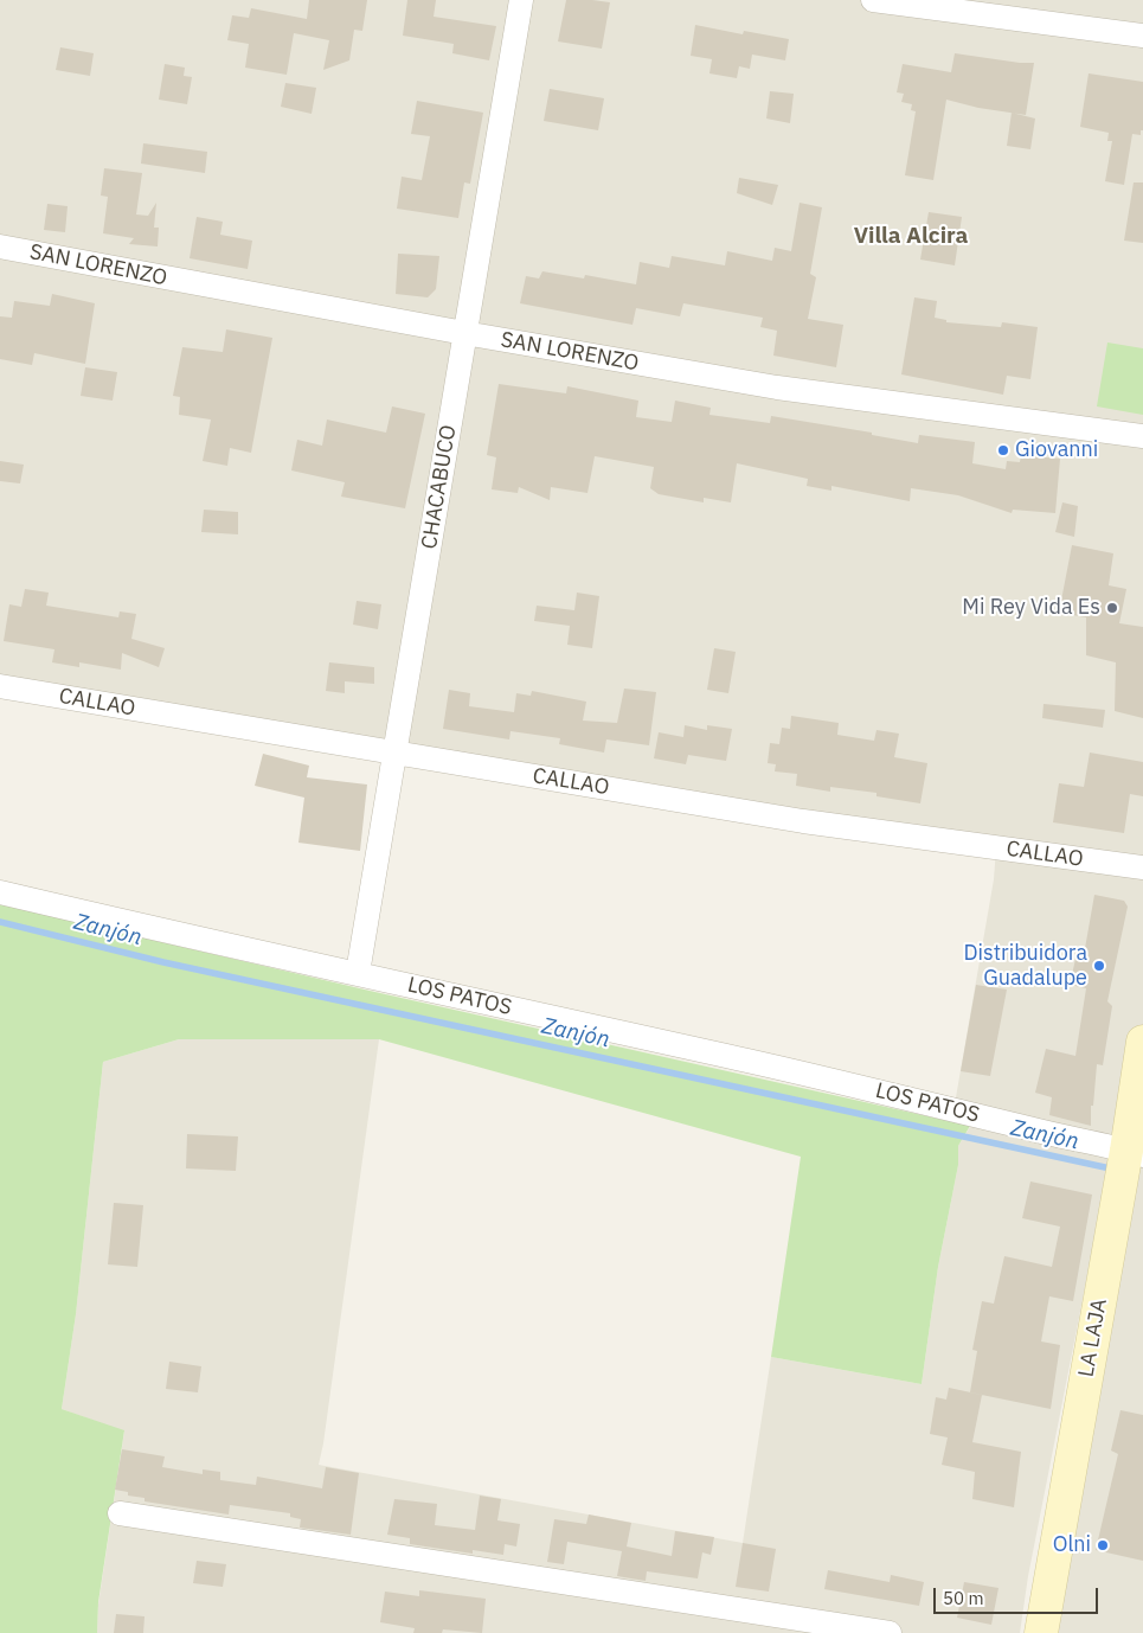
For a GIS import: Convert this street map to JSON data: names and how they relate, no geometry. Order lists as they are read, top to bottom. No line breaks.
{"streets":{"main road":["LA LAJA"],"street":["SAN LORENZO","CHACABUCO","CALLAO","LOS PATOS"]},"crossings":[["SAN LORENZO","CHACABUCO"],["CHACABUCO","CALLAO"],["CHACABUCO","LOS PATOS"],["LOS PATOS","LA LAJA"]],"districts":["Villa Alcira"],"water":["Zanjón"],"places":["Giovanni","Mi Rey Vida Es","Distribuidora Guadalupe","Olni"],"scale_bar":"50 m"}
